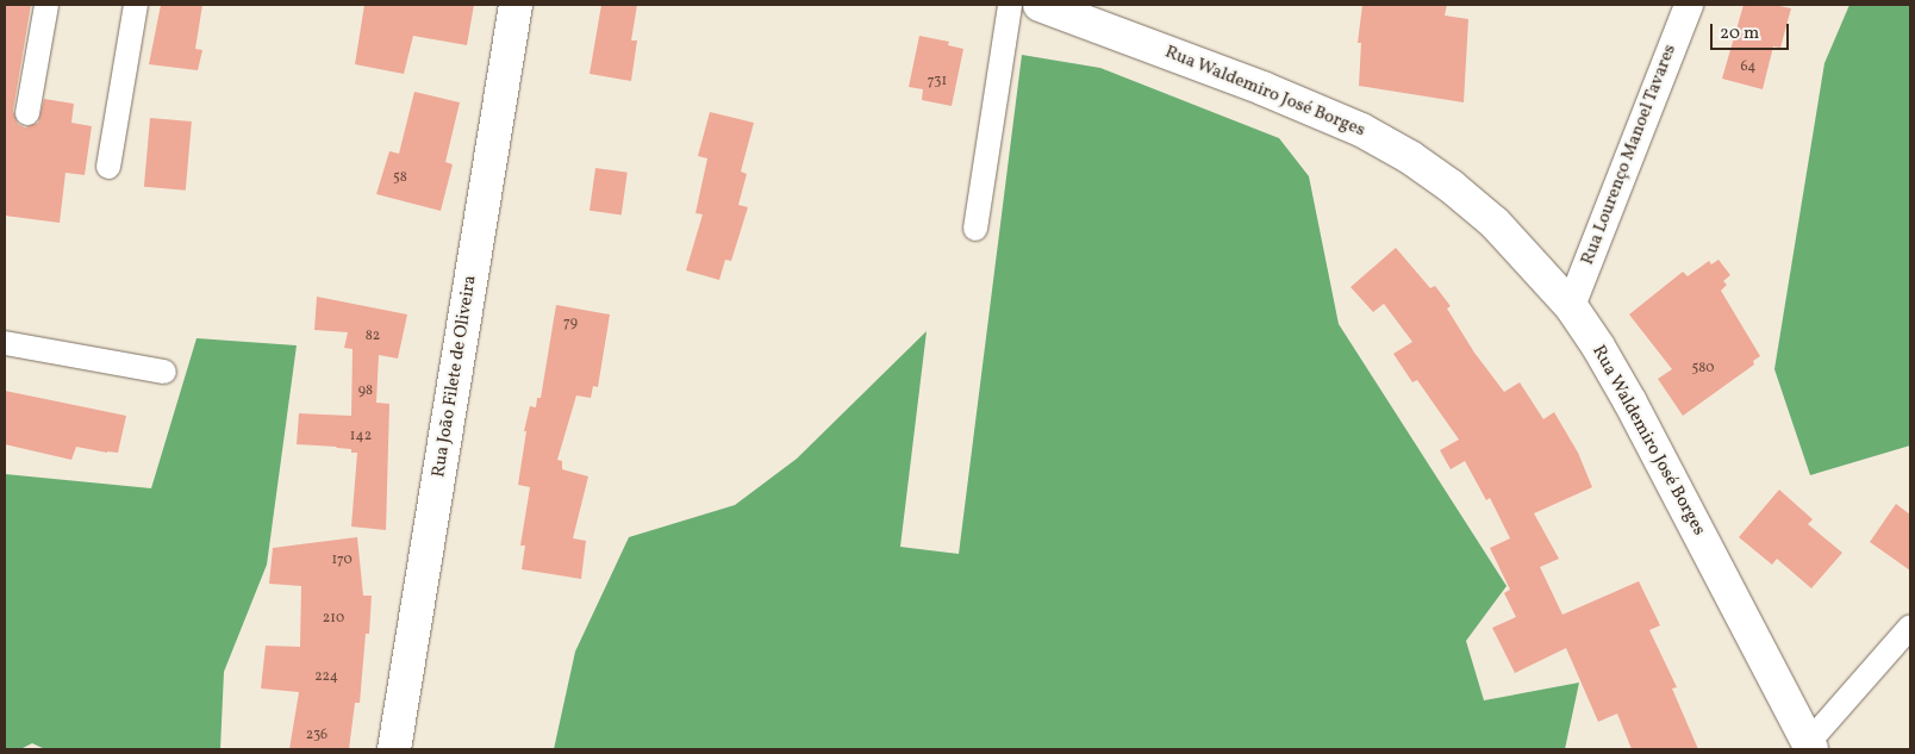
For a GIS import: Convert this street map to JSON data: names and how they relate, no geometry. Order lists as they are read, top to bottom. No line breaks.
{"streets":{"main road":["Rua Waldemiro José Borges","Rua João Filete de Oliveira"],"street":["Rua Lourenço Manoel Tavares"]},"crossings":[["Rua Waldemiro José Borges","Rua Lourenço Manoel Tavares"]],"house_numbers":["64","731","58","79","82","580","98","142","170","210","224","236"],"scale_bar":"20 m"}
